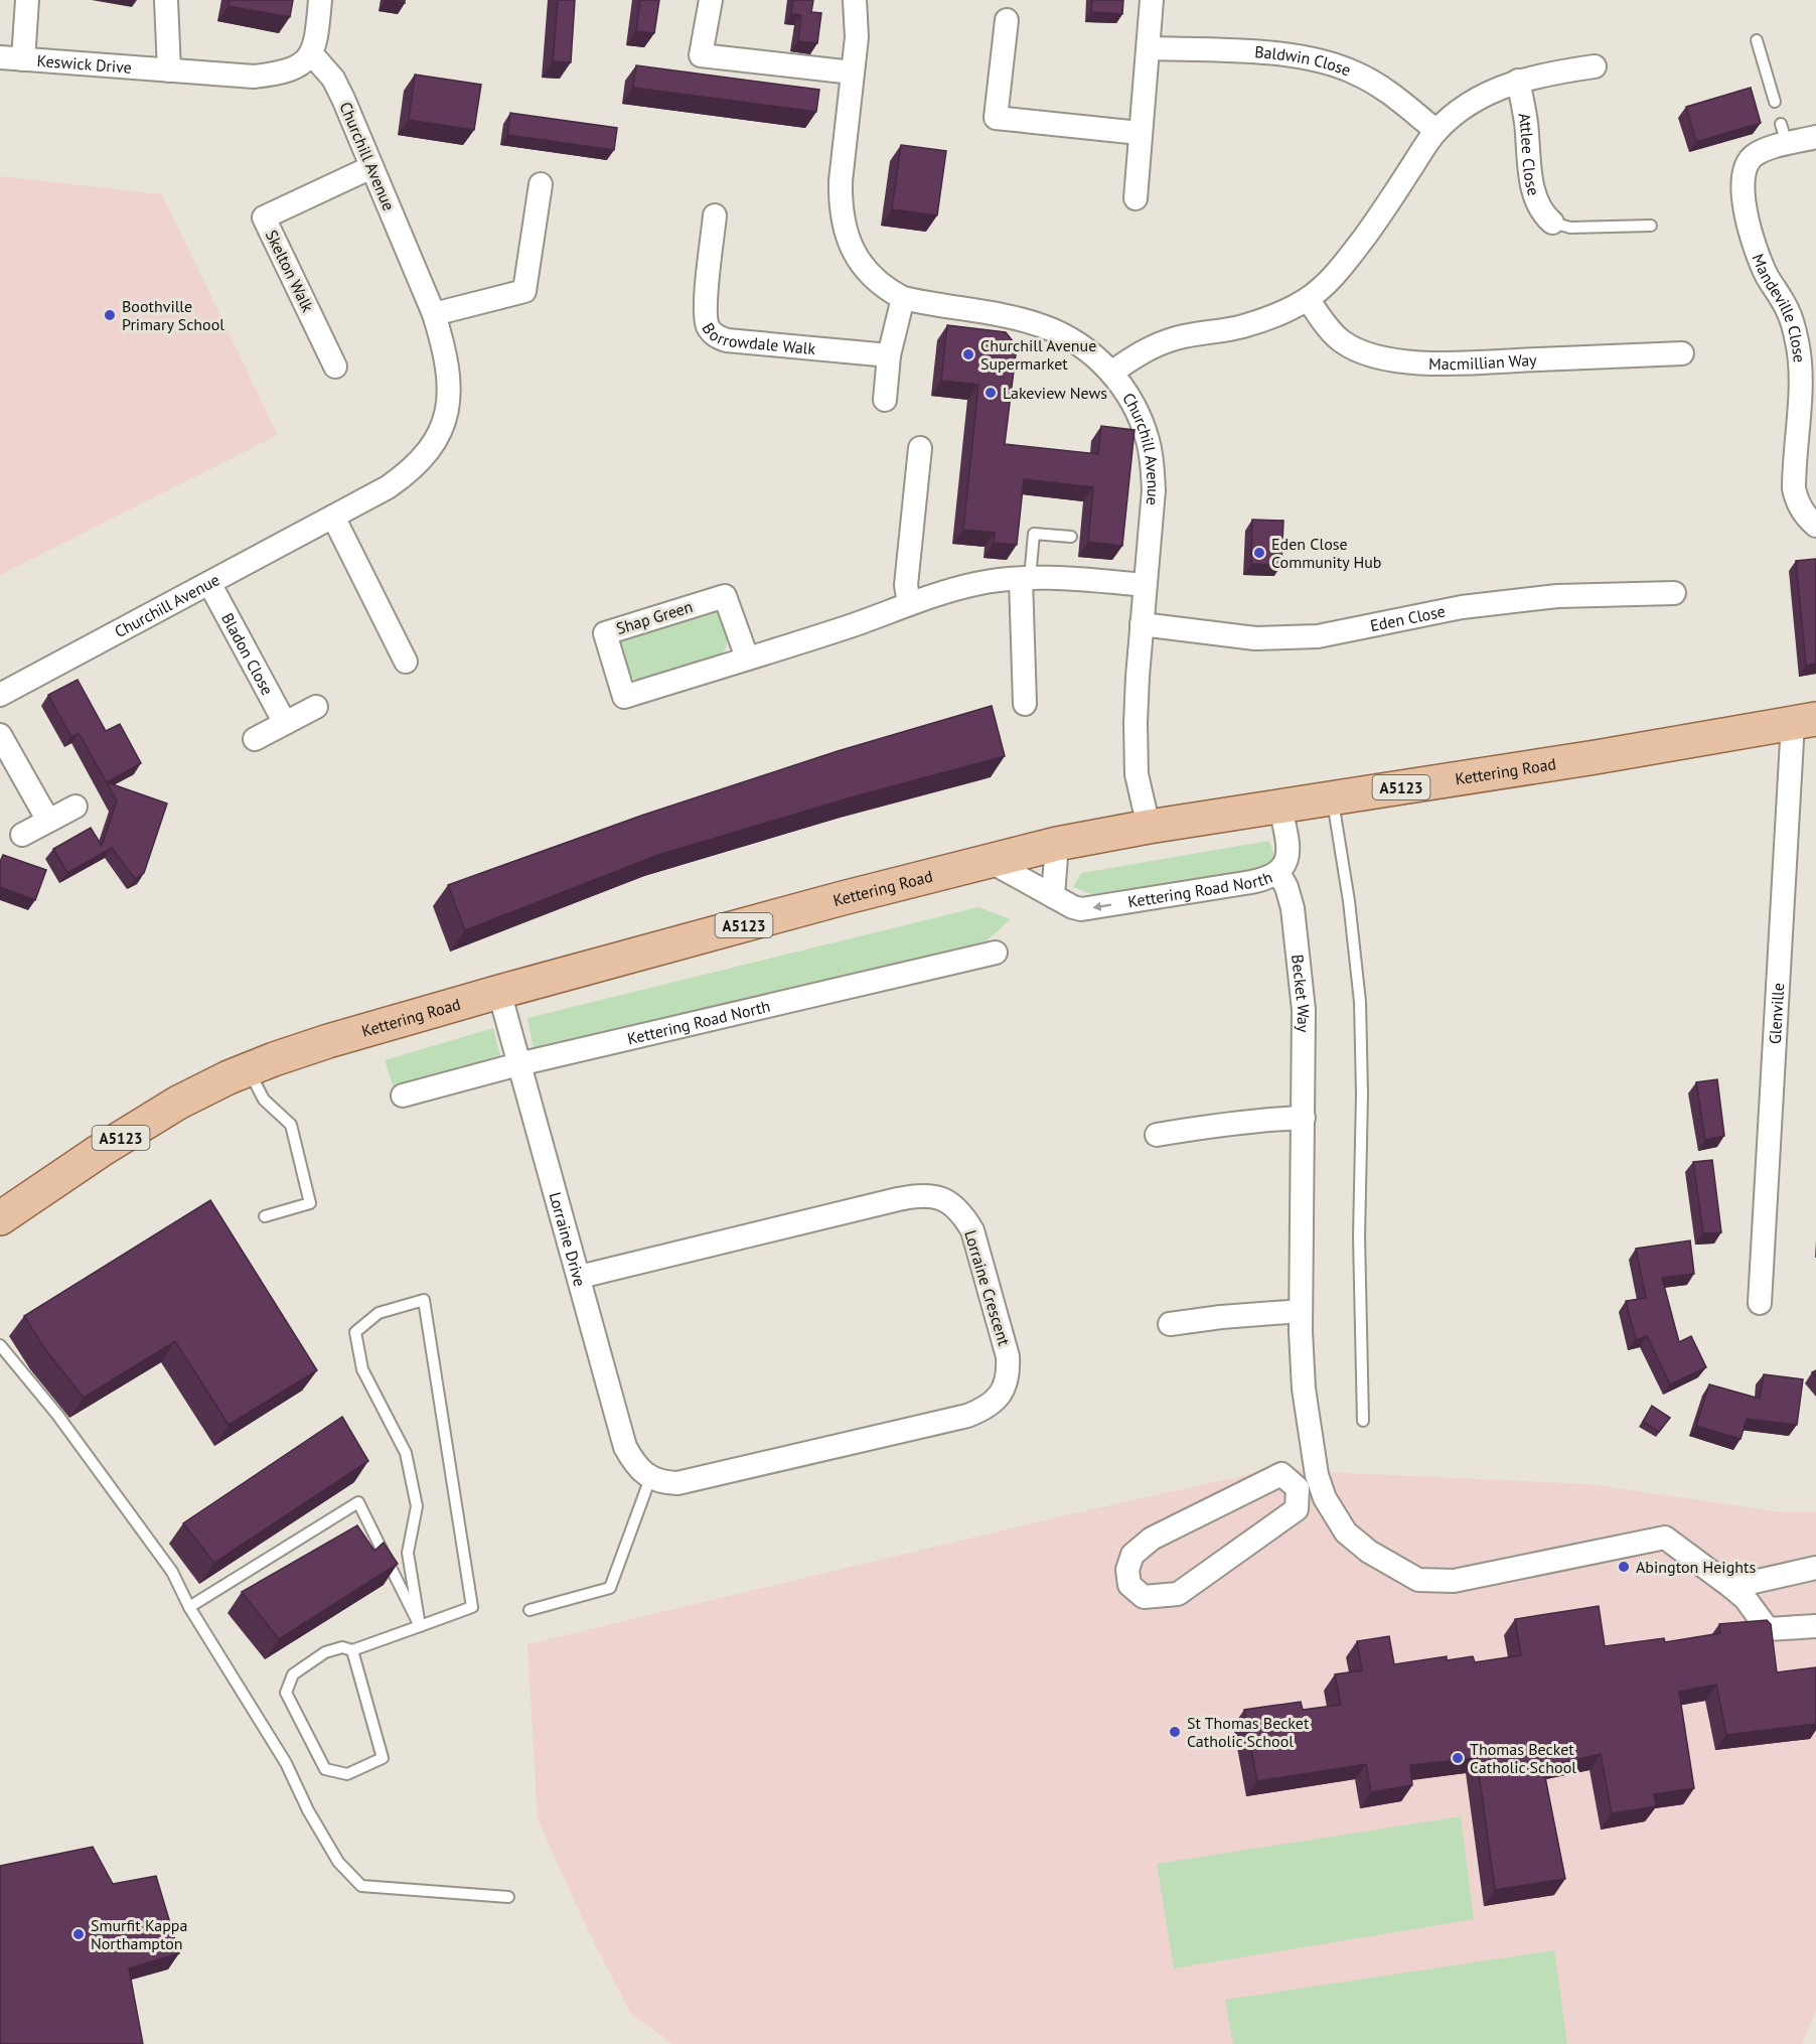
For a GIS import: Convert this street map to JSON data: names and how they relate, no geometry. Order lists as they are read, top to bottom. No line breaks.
{"streets":{"main road":["Kettering Road","A5123"],"street":["Baldwin Close","Keswick Drive","Attlee Close","Churchill Avenue","Skelton Walk","Mandeville Close","Borrowdale Walk","Macmillian Way","Shap Green","Eden Close","Bladon Close","Kettering Road North","Becket Way","Glenville","Lorraine Drive","Lorraine Crescent"]},"crossings":[["Keswick Drive","Churchill Avenue"],["Churchill Avenue","Skelton Walk"],["Churchill Avenue","Shap Green"],["Churchill Avenue","Eden Close"],["Churchill Avenue","Bladon Close"],["Churchill Avenue","Kettering Road"],["Kettering Road","Kettering Road North"],["Kettering Road","Glenville"],["Kettering Road","Lorraine Drive"],["Kettering Road North","Becket Way"],["Kettering Road North","Lorraine Drive"],["Lorraine Drive","Lorraine Crescent"]],"places":["Boothville Primary School","Churchill Avenue Supermarket","Lakeview News","Eden Close Community Hub","Abington Heights","St Thomas Becket Catholic School","Thomas Becket Catholic School","Smurfit Kappa Northampton"]}
